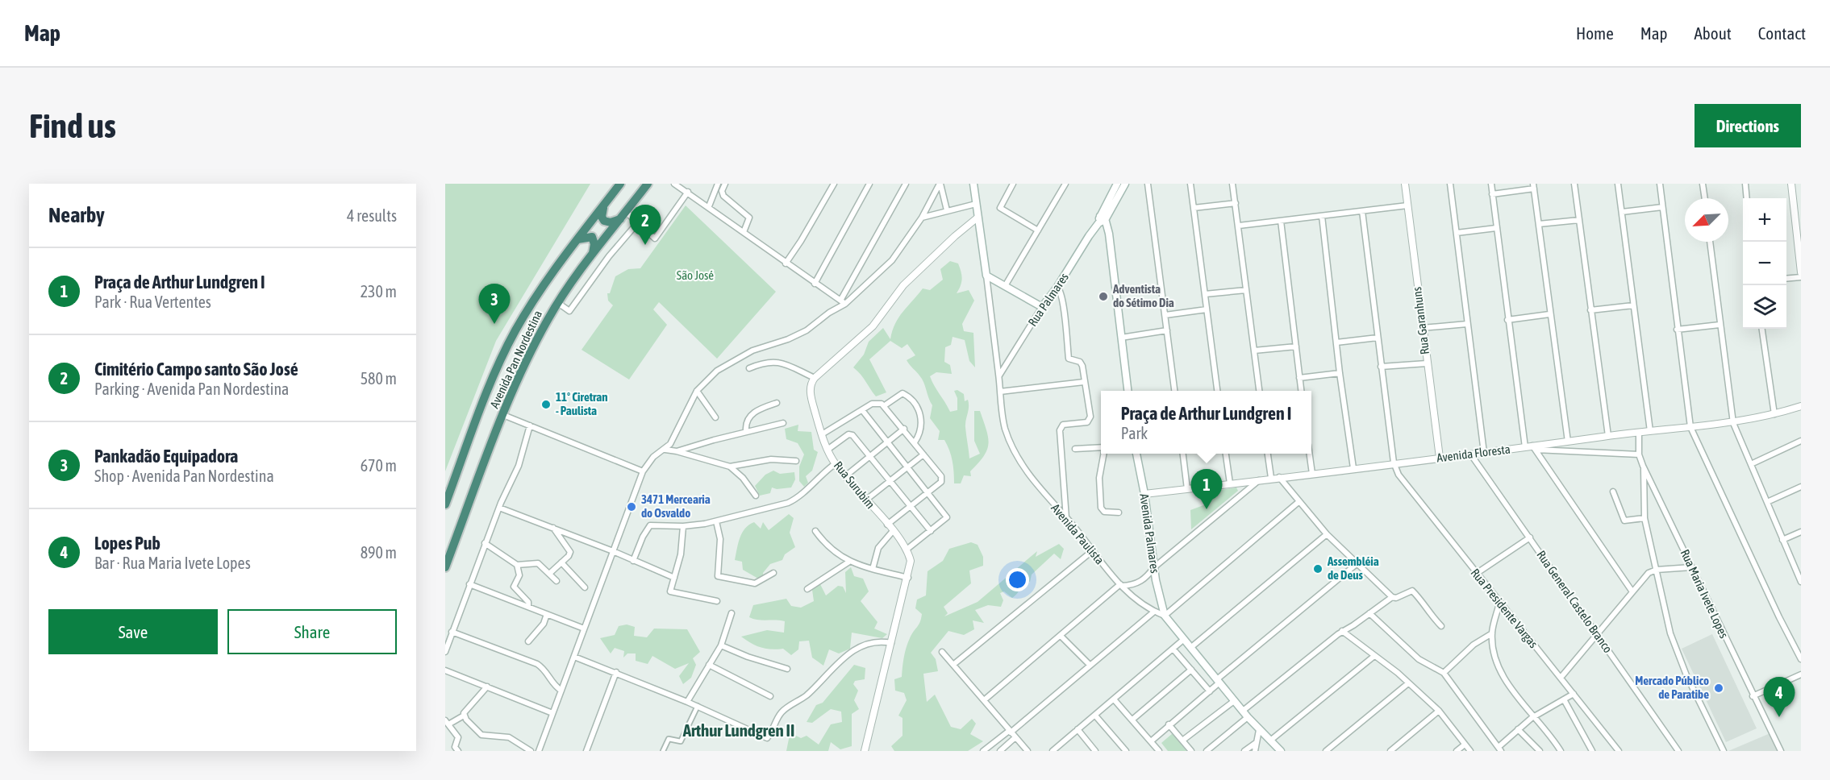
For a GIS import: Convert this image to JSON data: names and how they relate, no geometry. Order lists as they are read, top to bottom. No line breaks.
{"streets":{"highway":["Avenida Pan Nordestina"],"main road":["Rua Palmares","Avenida Palmares","Avenida Paulista"],"street":["Rua Garanhuns","Avenida Floresta","Rua Surubim","Rua Maria Ivete Lopes","Rua General Castelo Branco","Rua Presidente Vargas"]},"crossings":[["Rua Palmares","Avenida Paulista"],["Rua Garanhuns","Avenida Floresta"],["Avenida Floresta","Avenida Palmares"],["Avenida Floresta","Rua Maria Ivete Lopes"],["Avenida Floresta","Rua General Castelo Branco"],["Avenida Floresta","Rua Presidente Vargas"],["Avenida Palmares","Avenida Paulista"]],"districts":["Arthur Lundgren II"],"parks":["São José"],"places":["Adventista do Sétimo Dia","11° Ciretran - Paulista","3471 Mercearia do Osvaldo","Assembléia de Deus","Mercado Público de Paratibe"],"north":"bottom left","page":{"header":"Map","nav":["Home","Map","About","Contact"],"buttons":["Directions",["Save","Share"]],"title":"Find us","heading":["Nearby","4 results"],"map_buttons":["+","−"],"pins":["2","3","1","4"],"list":[{"mark":"1","name":"Praça de Arthur Lundgren I","note":"Park · Rua Vertentes","value":"230 m"},{"mark":"2","name":"Cimitério Campo santo São José","note":"Parking · Avenida Pan Nordestina","value":"580 m"},{"mark":"3","name":"Pankadão Equipadora","note":"Shop · Avenida Pan Nordestina","value":"670 m"},{"mark":"4","name":"Lopes Pub","note":"Bar · Rua Maria Ivete Lopes","value":"890 m"}],"popup":["Praça de Arthur Lundgren I","Park"]}}
